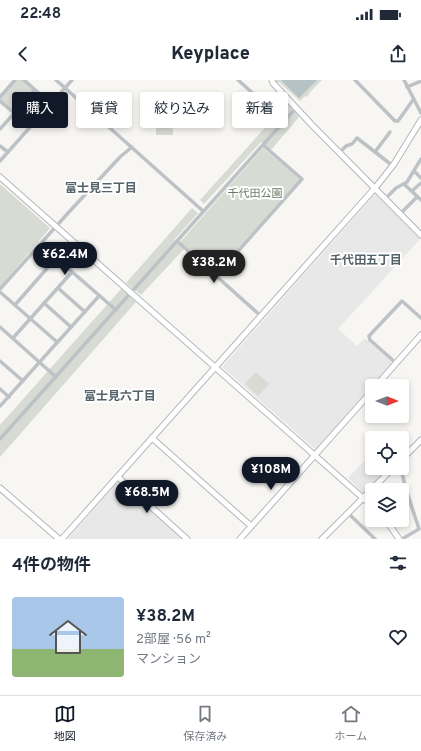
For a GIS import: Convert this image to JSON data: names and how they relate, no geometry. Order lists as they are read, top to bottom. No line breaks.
{"districts":["富士見三丁目","千代田五丁目","富士見六丁目"],"parks":["千代田公園"],"north":"right","page":{"status":"22:48","header":"Keyplace","chip":["購入","賃貸","絞り込み","新着"],"price":["¥62.4M","¥38.2M","¥108M","¥68.5M"],"heading":"4件の物件","list":[{"name":"¥38.2M","note":"2部屋 · 56 m² · マンション"}],"tabs":["地図","保存済み","ホーム"]}}
